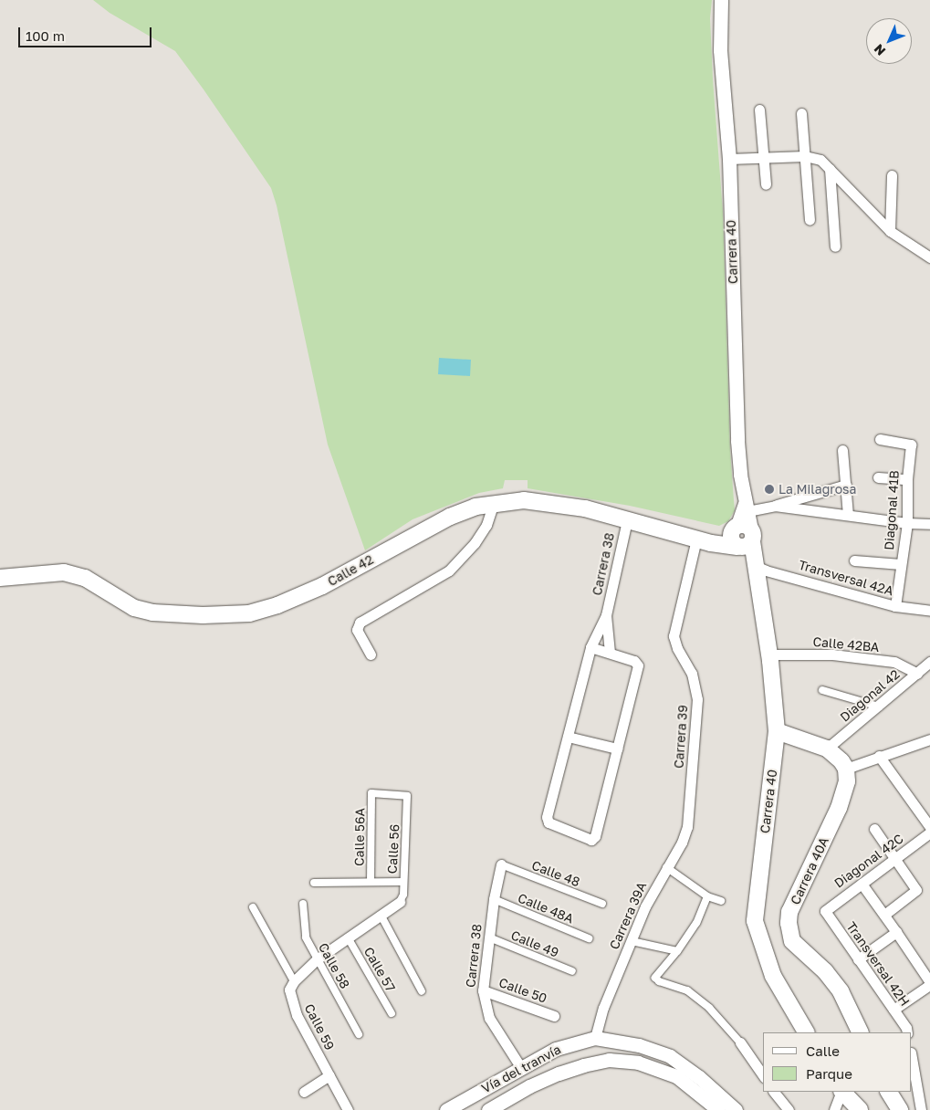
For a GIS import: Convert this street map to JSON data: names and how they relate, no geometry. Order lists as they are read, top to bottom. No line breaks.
{"streets":{"main road":["Carrera 40","Calle 42","Carrera 40A","Vía del tranvía"],"street":["Diagonal 41B","Carrera 38","Transversal 42A","Calle 42BA","Diagonal 42","Carrera 39","Calle 56A","Calle 56","Diagonal 42C","Calle 48","Calle 48A","Carrera 39A","Calle 49","Transversal 42H","Calle 58","Calle 57","Calle 50","Calle 59"]},"crossings":[["Carrera 40","Transversal 42A"],["Carrera 40","Calle 42BA"],["Diagonal 41B","Transversal 42A"],["Carrera 38","Calle 42"],["Carrera 38","Calle 48"],["Carrera 38","Calle 48A"],["Carrera 38","Calle 49"],["Carrera 38","Calle 50"],["Carrera 38","Vía del tranvía"],["Calle 42","Carrera 39"],["Calle 42BA","Diagonal 42"],["Carrera 39","Carrera 39A"],["Calle 56A","Calle 56"],["Diagonal 42C","Transversal 42H"],["Carrera 39A","Vía del tranvía"]],"places":["La Milagrosa"],"legend":["Calle","Parque"],"scale_bar":"100 m","north":"bottom left"}
